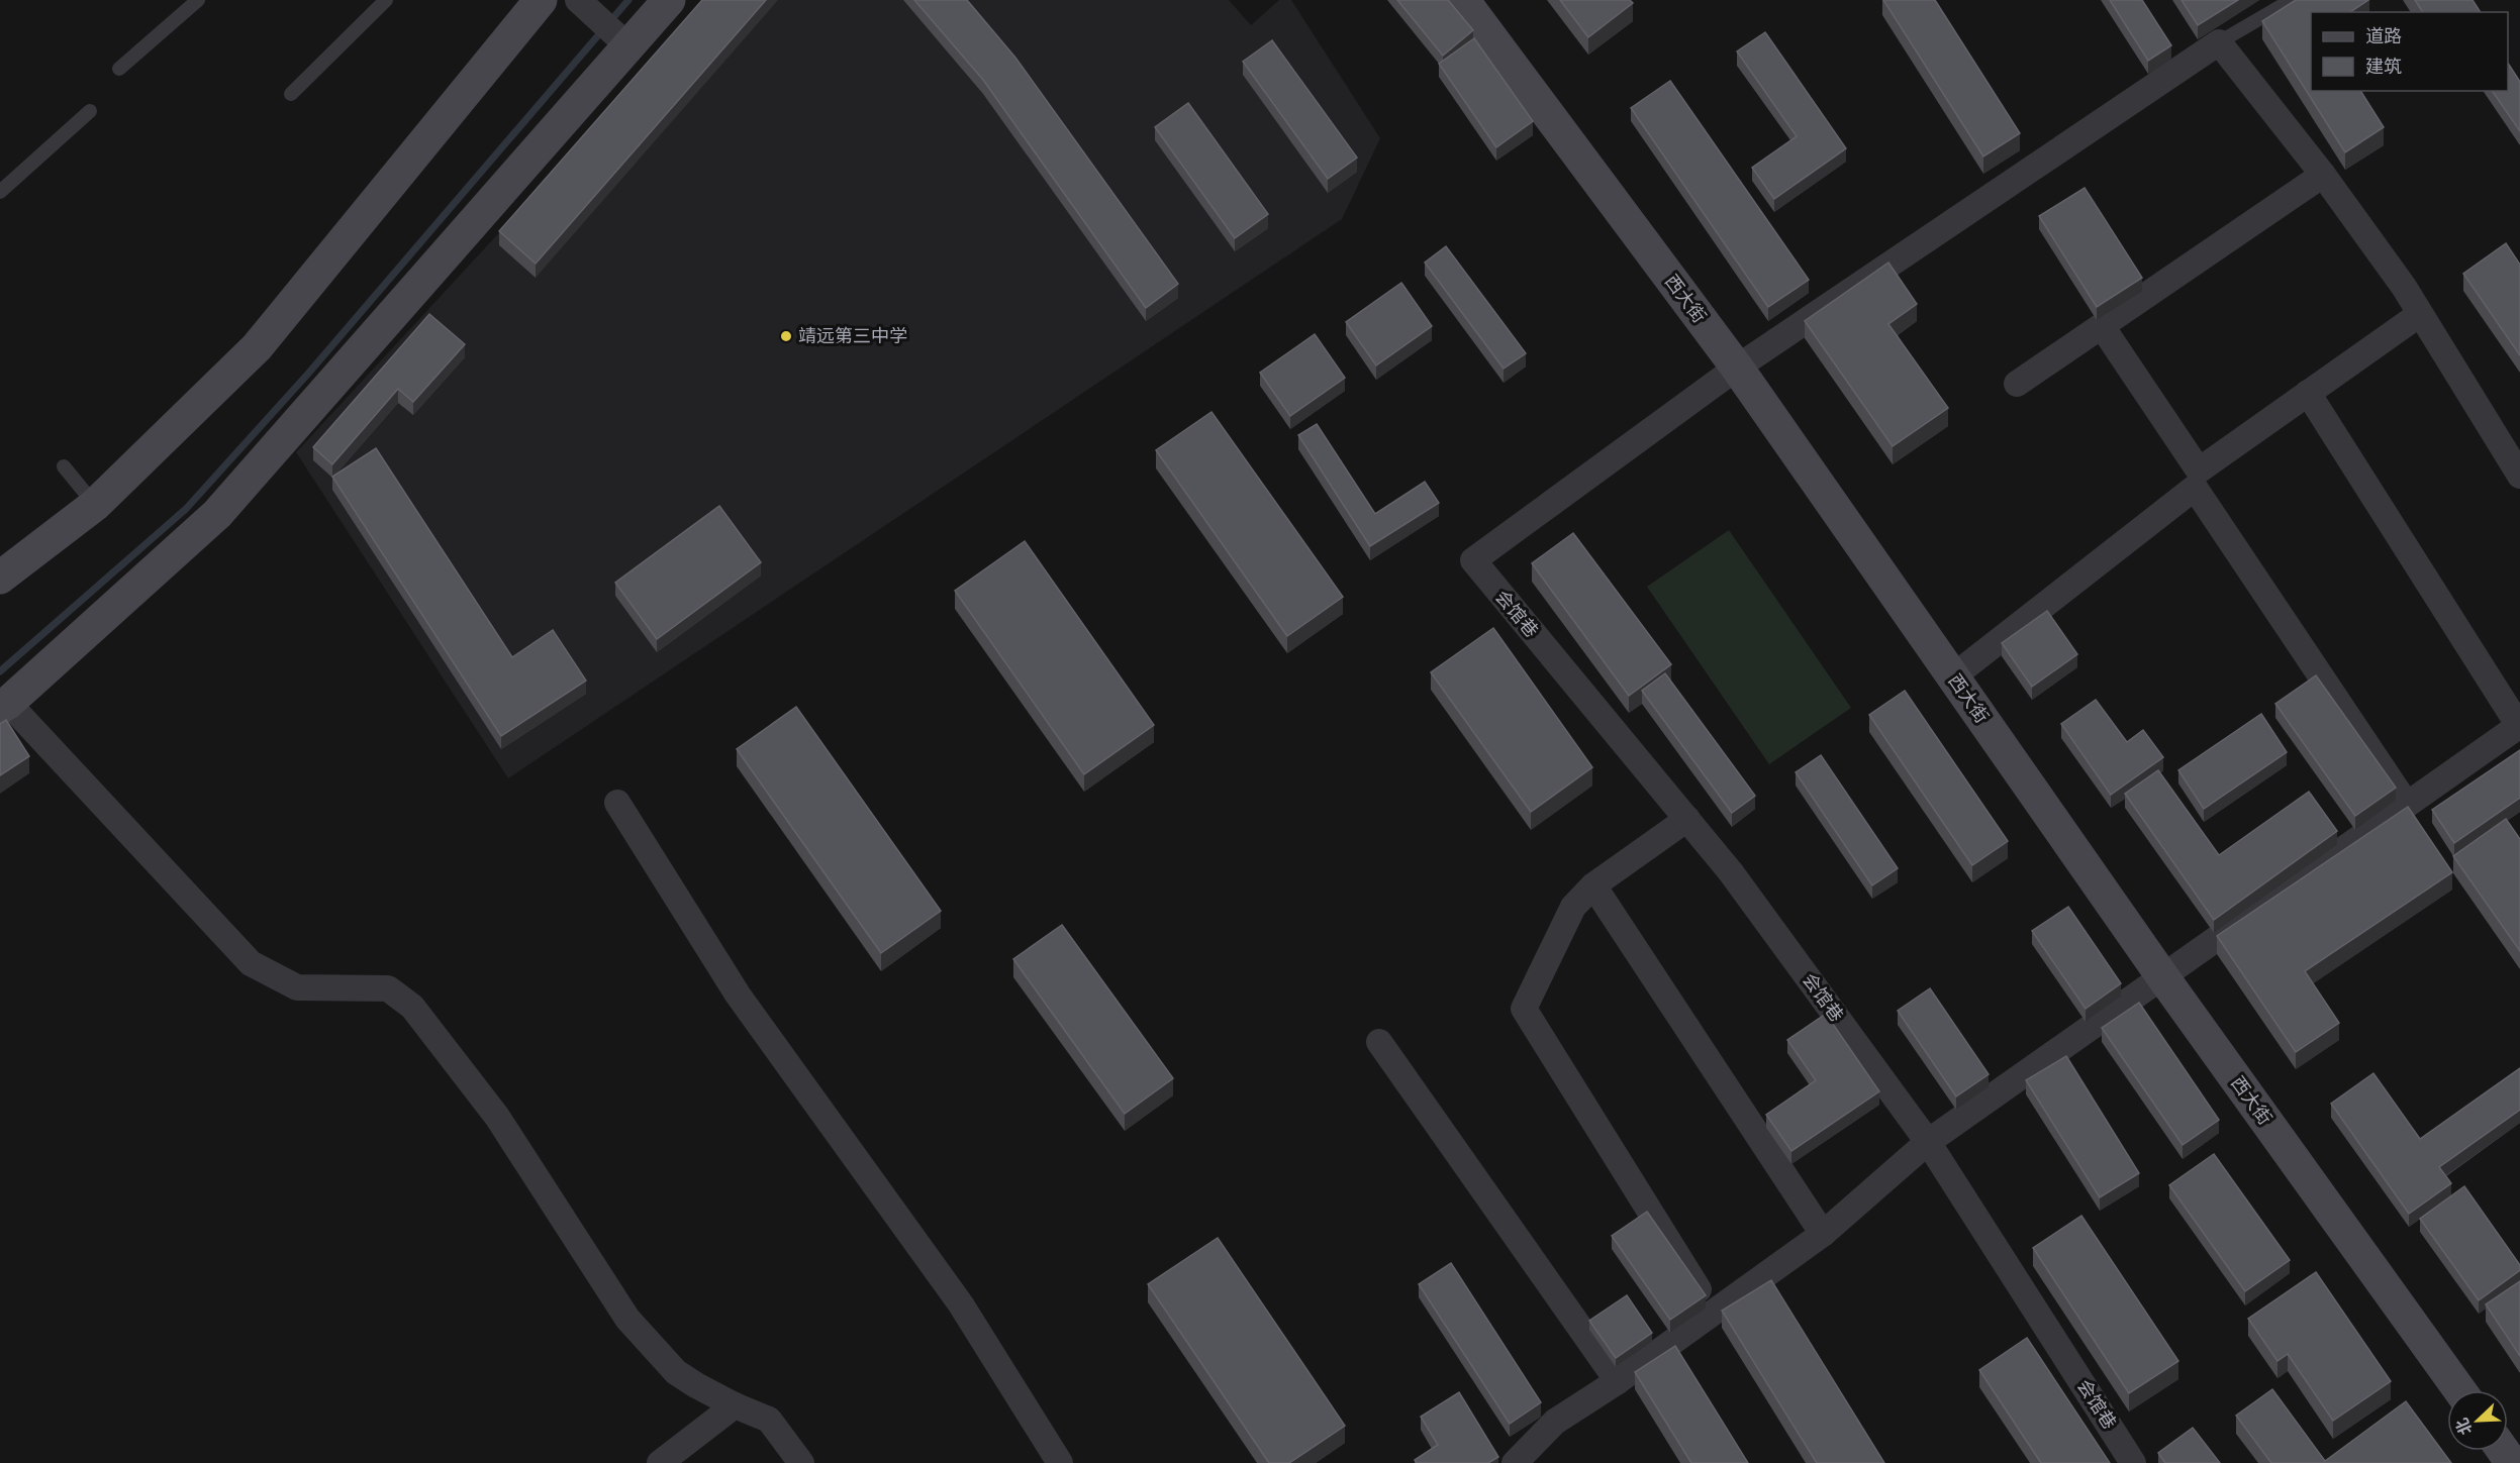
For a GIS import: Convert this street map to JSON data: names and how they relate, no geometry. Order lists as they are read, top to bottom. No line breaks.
{"streets":{"main road":["西大街"],"street":["会馆巷"]},"crossings":[["西大街","会馆巷"]],"places":["靖远第三中学"],"legend":["道路","建筑"],"north":"bottom left"}
